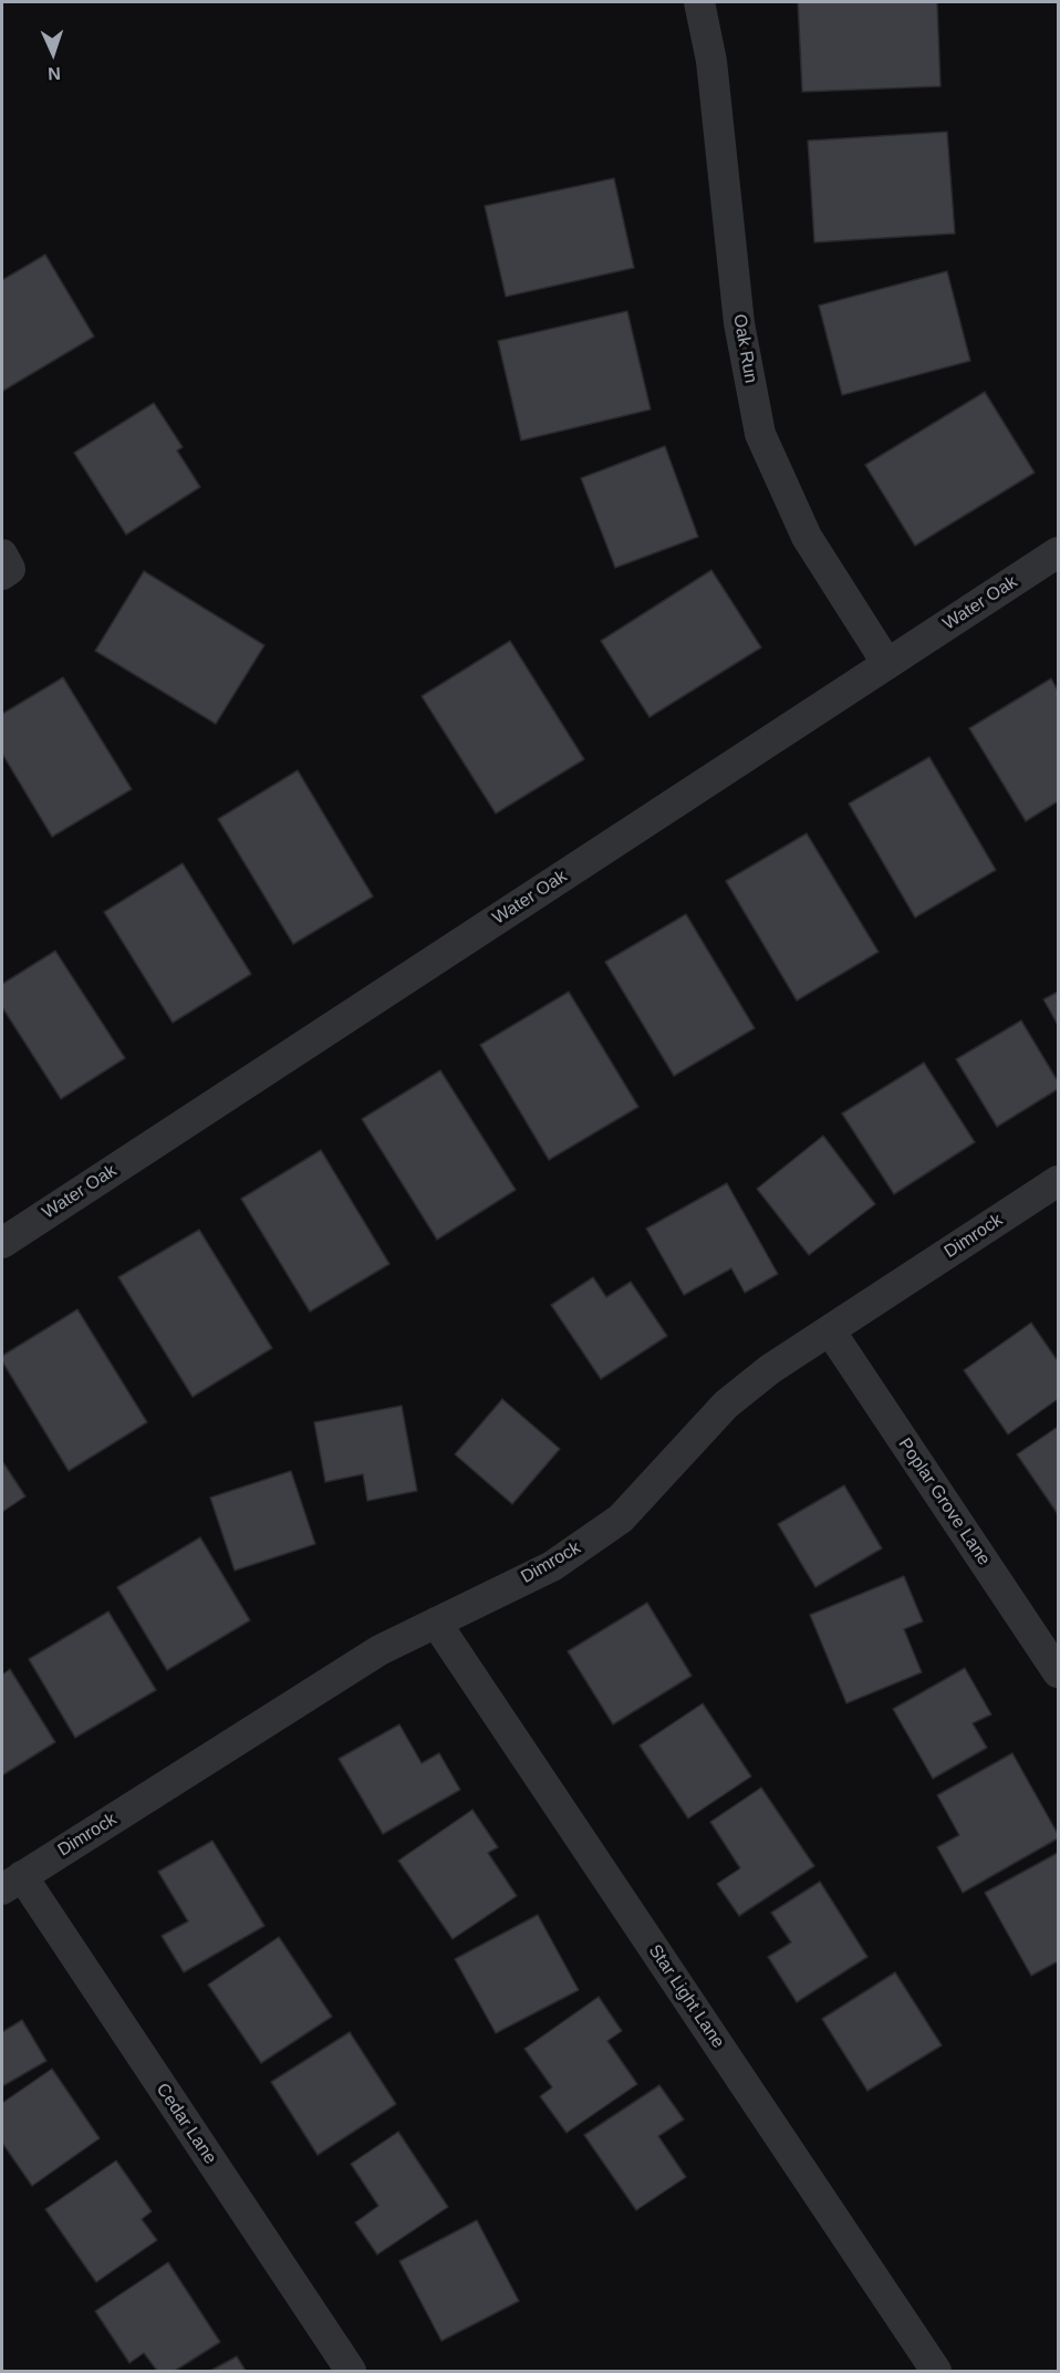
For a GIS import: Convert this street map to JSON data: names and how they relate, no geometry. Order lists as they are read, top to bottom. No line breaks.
{"streets":{"street":["Oak Run","Water Oak","Dimrock","Poplar Grove Lane","Star Light Lane","Cedar Lane"]},"crossings":[["Oak Run","Water Oak"],["Dimrock","Poplar Grove Lane"],["Dimrock","Star Light Lane"],["Dimrock","Cedar Lane"]],"north":"bottom"}
